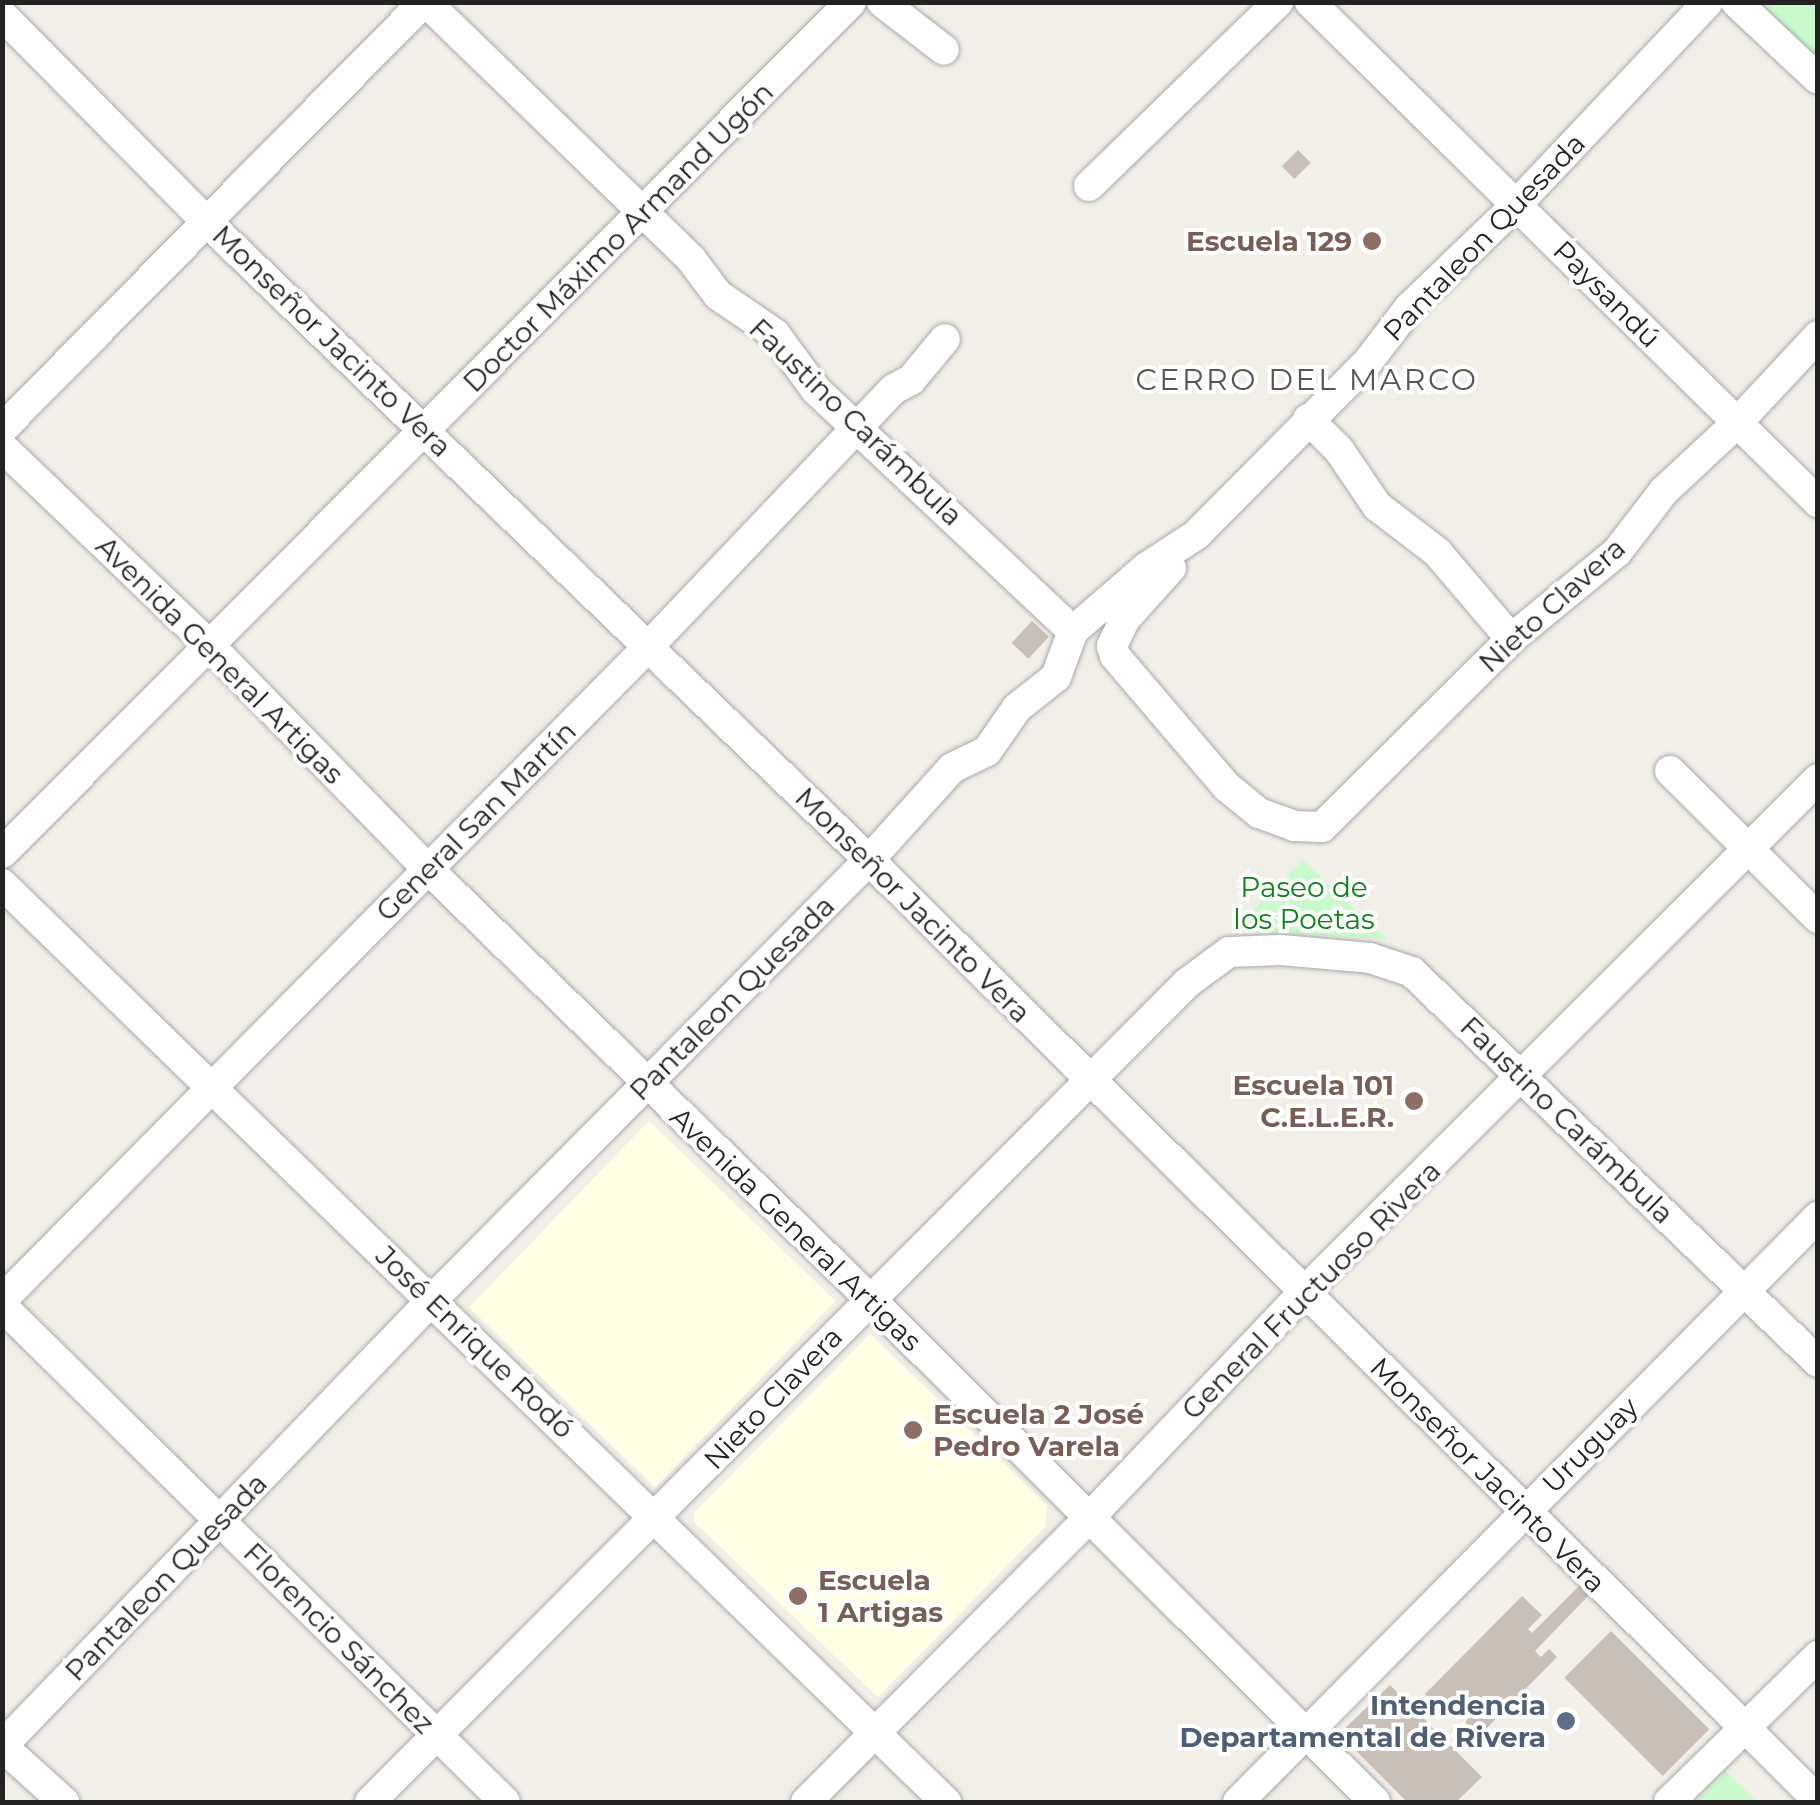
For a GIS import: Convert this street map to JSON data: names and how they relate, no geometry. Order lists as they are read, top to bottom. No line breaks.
{"streets":{"street":["Doctor Máximo Armand Ugón","Pantaleon Quesada","Paysandú","Monseñor Jacinto Vera","Faustino Carámbula","Nieto Clavera","Avenida General Artigas","General San Martín","General Fructuoso Rivera","José Enrique Rodó","Uruguay","Florencio Sánchez"]},"crossings":[["Doctor Máximo Armand Ugón","Monseñor Jacinto Vera"],["Doctor Máximo Armand Ugón","Faustino Carámbula"],["Doctor Máximo Armand Ugón","Avenida General Artigas"],["Pantaleon Quesada","Paysandú"],["Pantaleon Quesada","Monseñor Jacinto Vera"],["Pantaleon Quesada","Faustino Carámbula"],["Pantaleon Quesada","Nieto Clavera"],["Pantaleon Quesada","Avenida General Artigas"],["Pantaleon Quesada","José Enrique Rodó"],["Pantaleon Quesada","Florencio Sánchez"],["Paysandú","Nieto Clavera"],["Monseñor Jacinto Vera","Nieto Clavera"],["Monseñor Jacinto Vera","General San Martín"],["Monseñor Jacinto Vera","General Fructuoso Rivera"],["Monseñor Jacinto Vera","Uruguay"],["Faustino Carámbula","Nieto Clavera"],["Faustino Carámbula","General San Martín"],["Faustino Carámbula","General Fructuoso Rivera"],["Faustino Carámbula","Uruguay"],["Nieto Clavera","Avenida General Artigas"],["Nieto Clavera","José Enrique Rodó"],["Nieto Clavera","Florencio Sánchez"],["Avenida General Artigas","General San Martín"],["Avenida General Artigas","General Fructuoso Rivera"],["Avenida General Artigas","Uruguay"],["General San Martín","José Enrique Rodó"],["General San Martín","Florencio Sánchez"],["General Fructuoso Rivera","José Enrique Rodó"]],"districts":["CERRO DEL MARCO"],"parks":["Paseo de los Poetas"],"places":["Escuela 129","Escuela 101 C.E.L.E.R.","Escuela 2 José Pedro Varela","Escuela 1 Artigas","Intendencia Departamental de Rivera"]}
